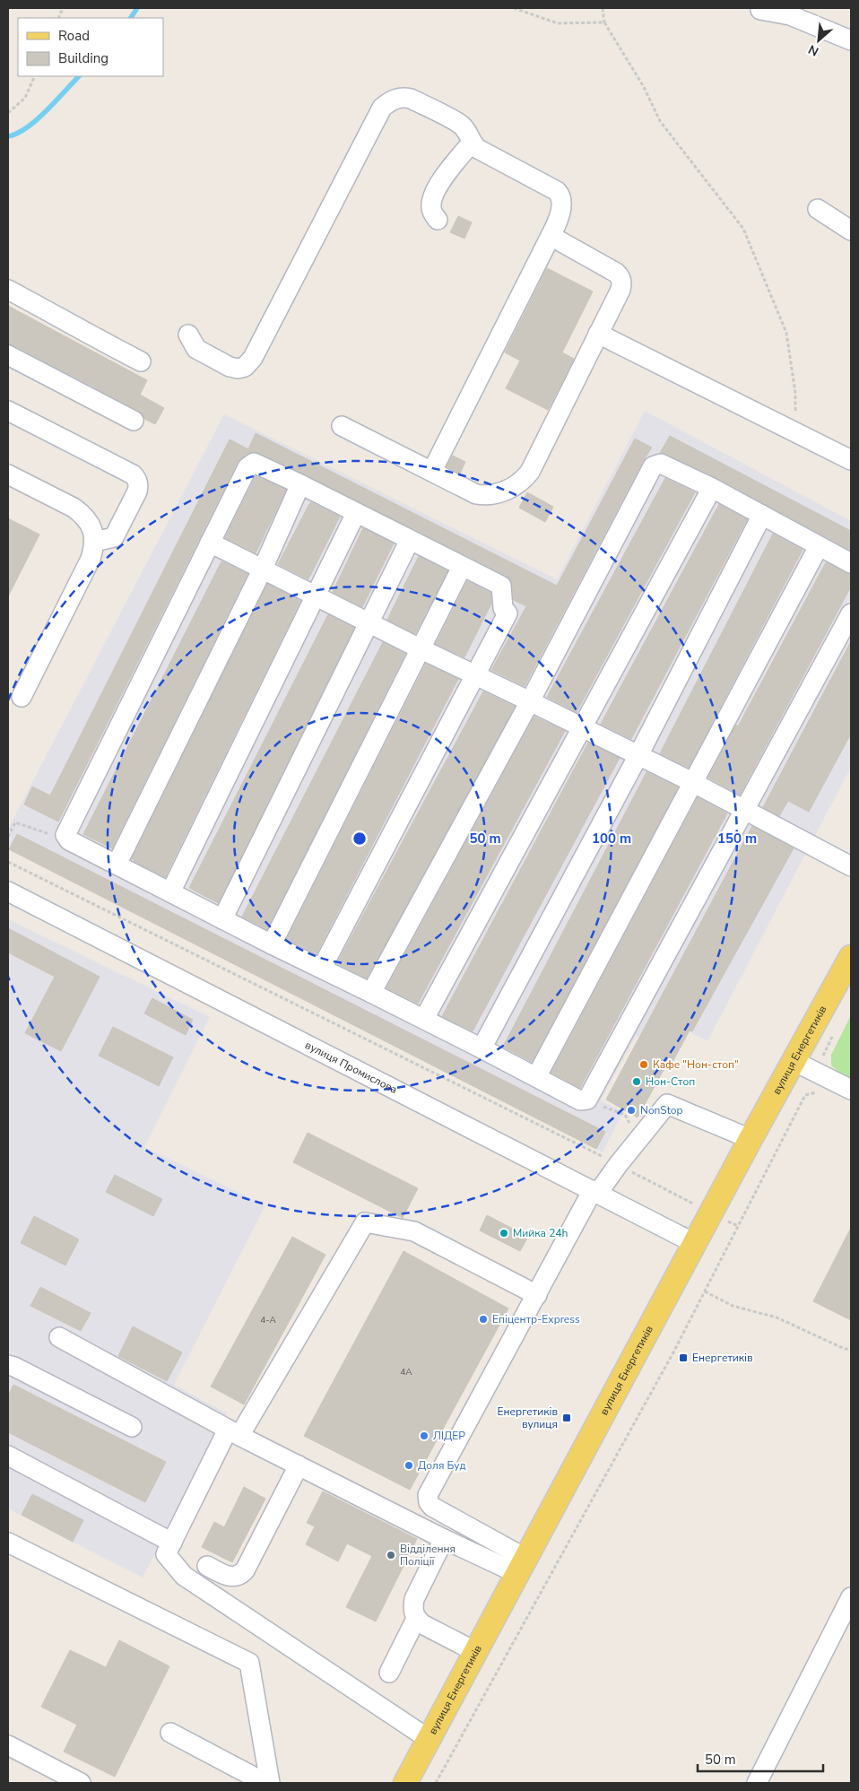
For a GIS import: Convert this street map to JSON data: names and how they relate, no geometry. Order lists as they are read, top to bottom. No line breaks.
{"streets":{"main road":["вулиця Енергетиків"],"street":["вулиця Промислова"]},"crossings":[["вулиця Енергетиків","вулиця Промислова"]],"places":{"other":["Кафе \"Нон-стоп\"","Нон-Стоп","NonStop","Мийка 24һ","Епіцентр-Express","ЛІДЕР","Доля Буд","Відділення Поліції"],"transit":["Енергетиків","Енергетиків вулиця"]},"house_numbers":["4-А","4А"],"legend":["Road","Building"],"scale_bar":"50 m","north":"bottom left","rings":["50 m","100 m","150 m"]}
